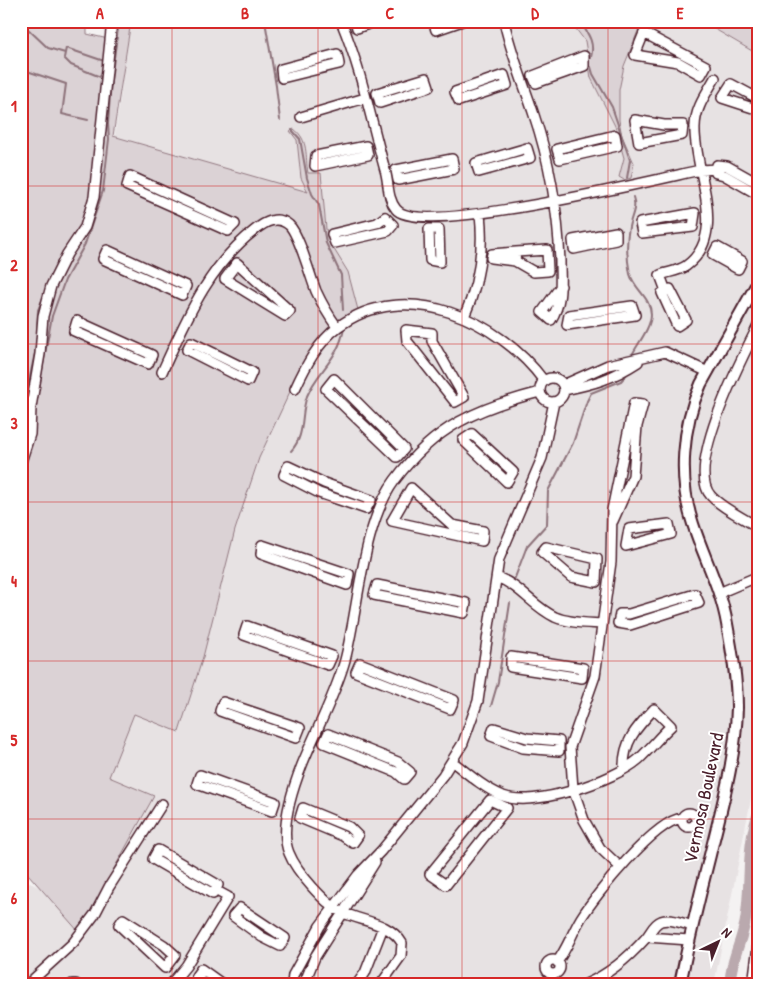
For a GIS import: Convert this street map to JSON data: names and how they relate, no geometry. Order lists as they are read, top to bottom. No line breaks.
{"streets":{"main road":["Vermosa Boulevard"]},"north":"top right","grid":{"columns":["A","B","C","D","E"],"rows":["1","2","3","4","5","6"]}}
